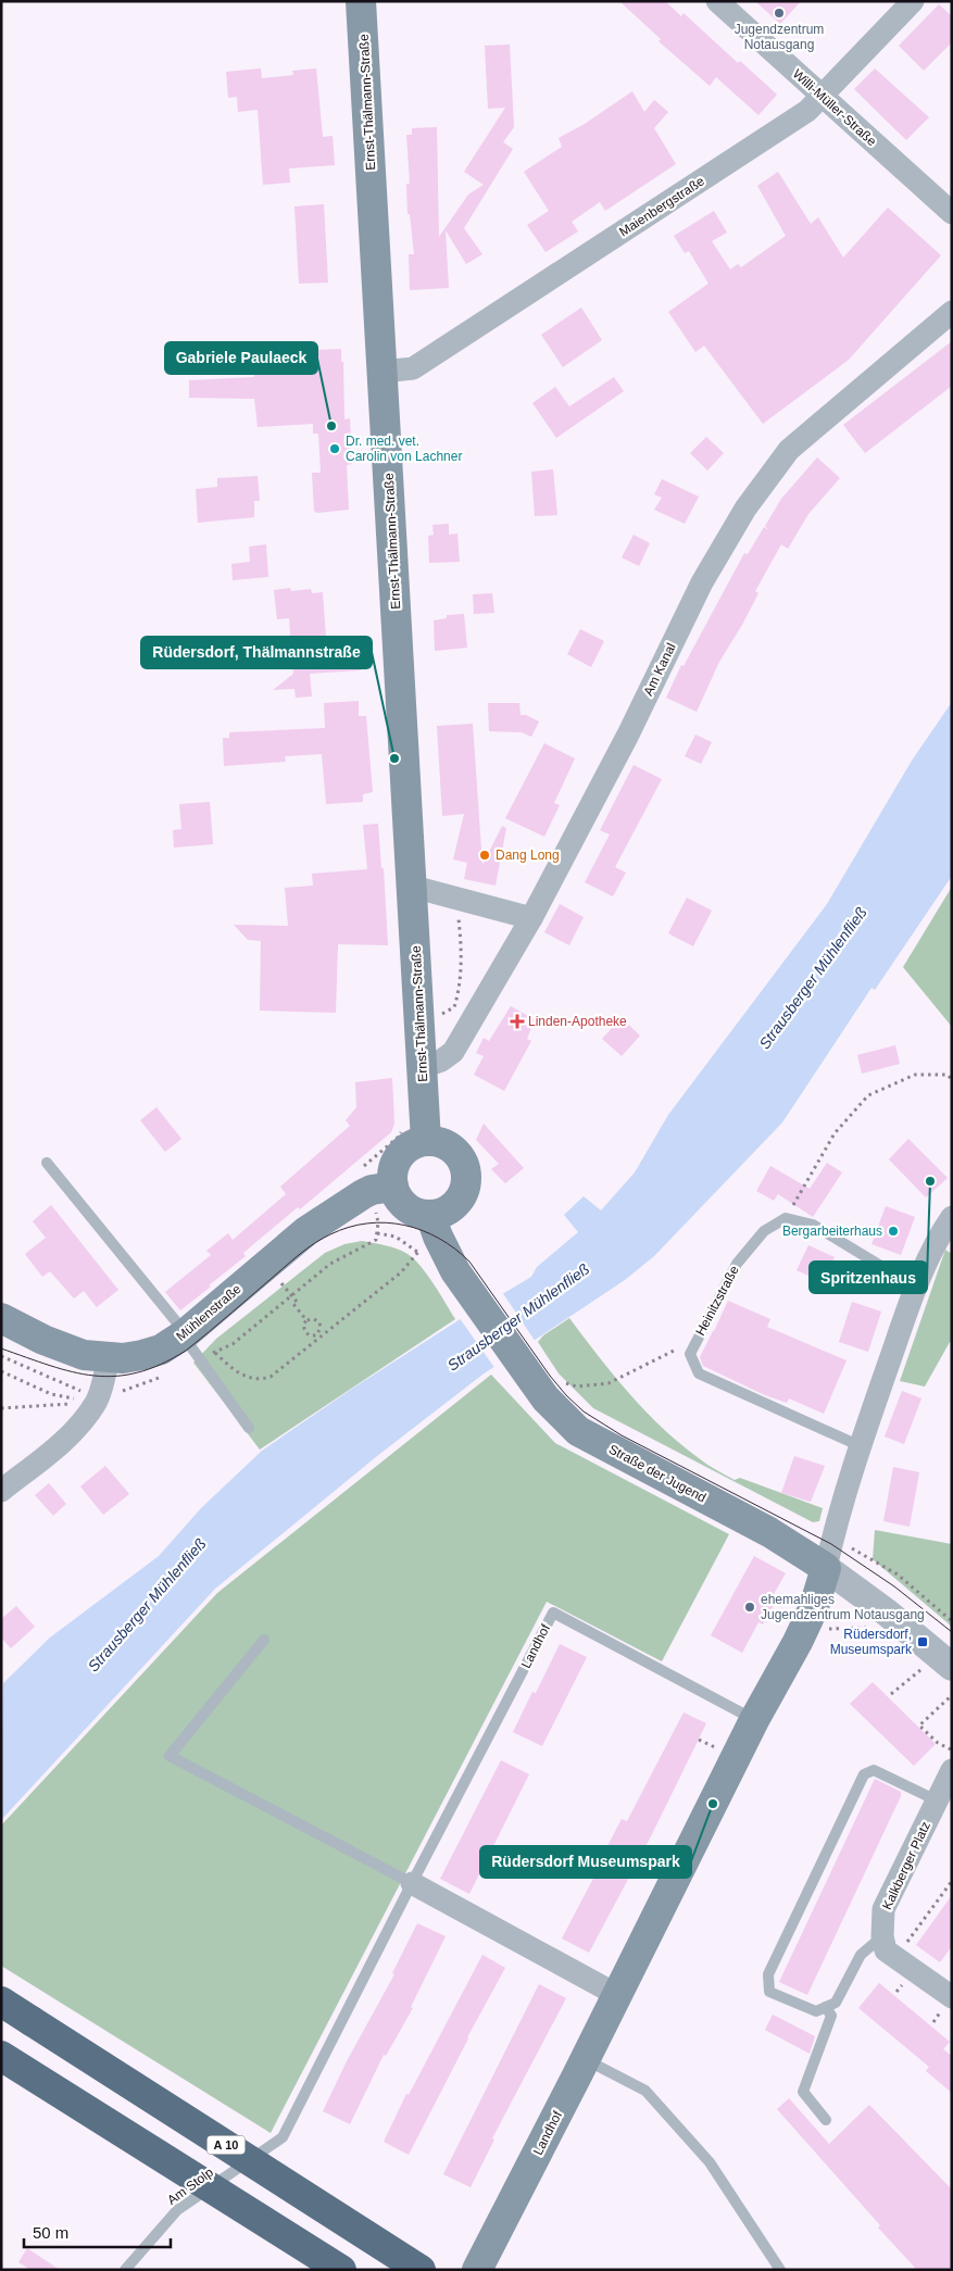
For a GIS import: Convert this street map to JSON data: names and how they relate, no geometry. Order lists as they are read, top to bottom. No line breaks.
{"streets":{"highway":["A 10"],"main road":["Ernst-Thälmann-Straße","Mühlenstraße","Straße der Jugend","Landhof"],"street":["Willi-Müller-Straße","Maienbergstraße","Am Kanal","Kalkberger Platz"],"lane":["Heinitzstraße","Am Stolp"]},"crossings":[["Ernst-Thälmann-Straße","Maienbergstraße"],["Ernst-Thälmann-Straße","Am Kanal"],["Ernst-Thälmann-Straße","Mühlenstraße"],["Ernst-Thälmann-Straße","Straße der Jugend"],["Willi-Müller-Straße","Maienbergstraße"],["Mühlenstraße","Straße der Jugend"],["Straße der Jugend","Landhof"],["Landhof","Am Stolp"]],"water":["Strausberger Mühlenfließ"],"places":{"other":["Jugendzentrum Notausgang","Gabriele Paulaeck","Dr. med. vet. Carolin von Lachner","Rüdersdorf, Thälmannstraße","Dang Long","Spritzenhaus","Bergarbeiterhaus","ehemahliges Jugendzentrum Notausgang","Rüdersdorf Museumspark"],"health":["Linden-Apotheke"],"transit":["Rüdersdorf, Museumspark"]},"scale_bar":"50 m"}
